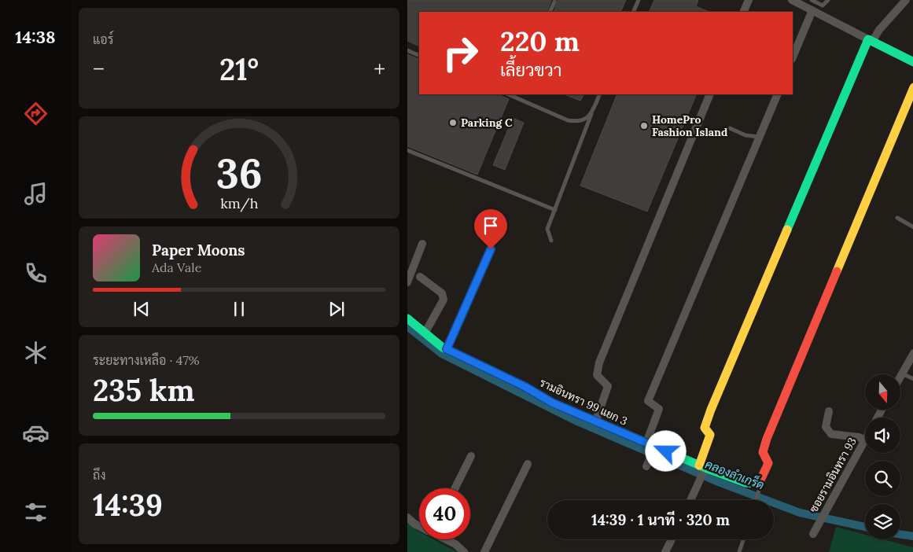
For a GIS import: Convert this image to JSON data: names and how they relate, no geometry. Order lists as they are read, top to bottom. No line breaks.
{"streets":{"street":["รามอินทรา 99 แยก 3","ซอยรามอินทรา 93"]},"water":["คลองลำเกร็ด"],"places":["Parking C","HomePro Fashion Island"],"north":"bottom","page":{"tabs":"14:38","tile":["แอร์",["ระยะทางเหลือ · 47%","235 km"],["ถึง","14:39"]],"turn":["220 m","เลี้ยวขวา"],"heat":["−","21°","+"],"song":["Paper Moons","Ada Vale"],"limit":"40","trip":"14:39 · 1 นาที · 320 m","gauge":["36","km/h"]}}
